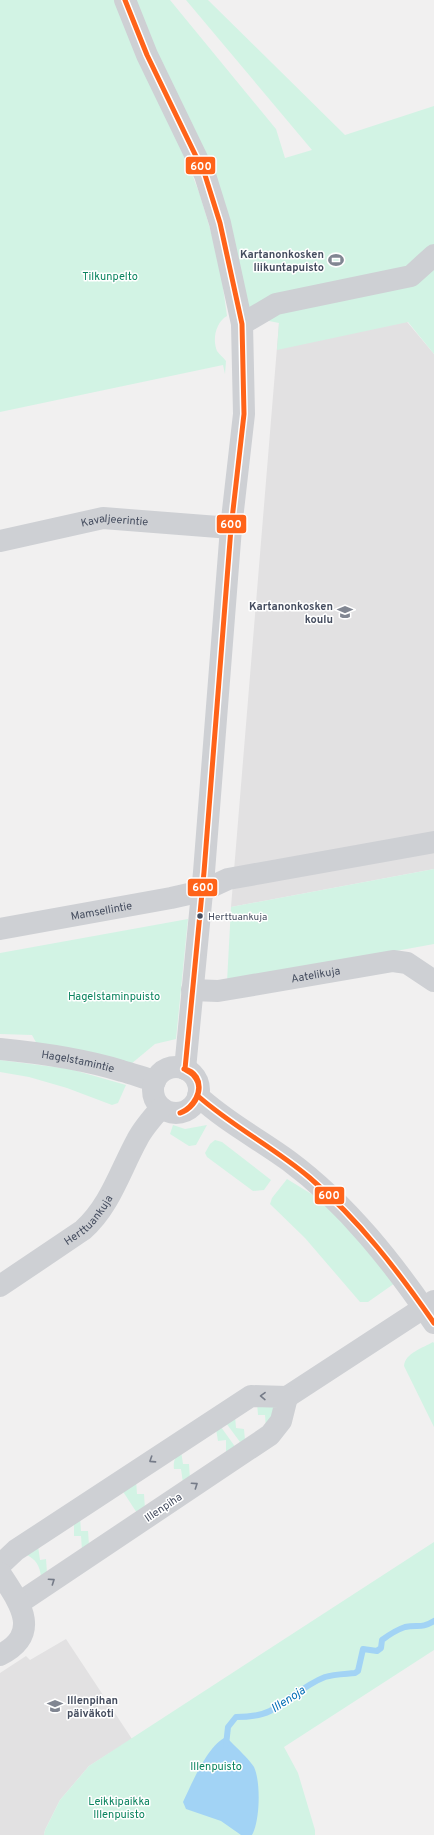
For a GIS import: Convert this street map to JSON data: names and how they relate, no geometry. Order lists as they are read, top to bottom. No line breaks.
{"streets":{"street":["Kavaljeerintie","Mamsellintie","Aatelikuja","Hagelstamintie","Herttuankuja","Illenpiha"]},"crossings":[["Hagelstamintie","Herttuankuja"]],"water":["Illenoja"],"parks":["Tilkunpelto","Hagelstaminpuisto","Illenpuisto","Leikkipaikka Illenpuisto"],"places":{"sports":["Kartanonkosken liikuntapuisto"],"school or university":["Kartanonkosken koulu","Illenpihan päiväkoti"],"other":["Herttuankuja"]},"lines":["transit line 600"]}
